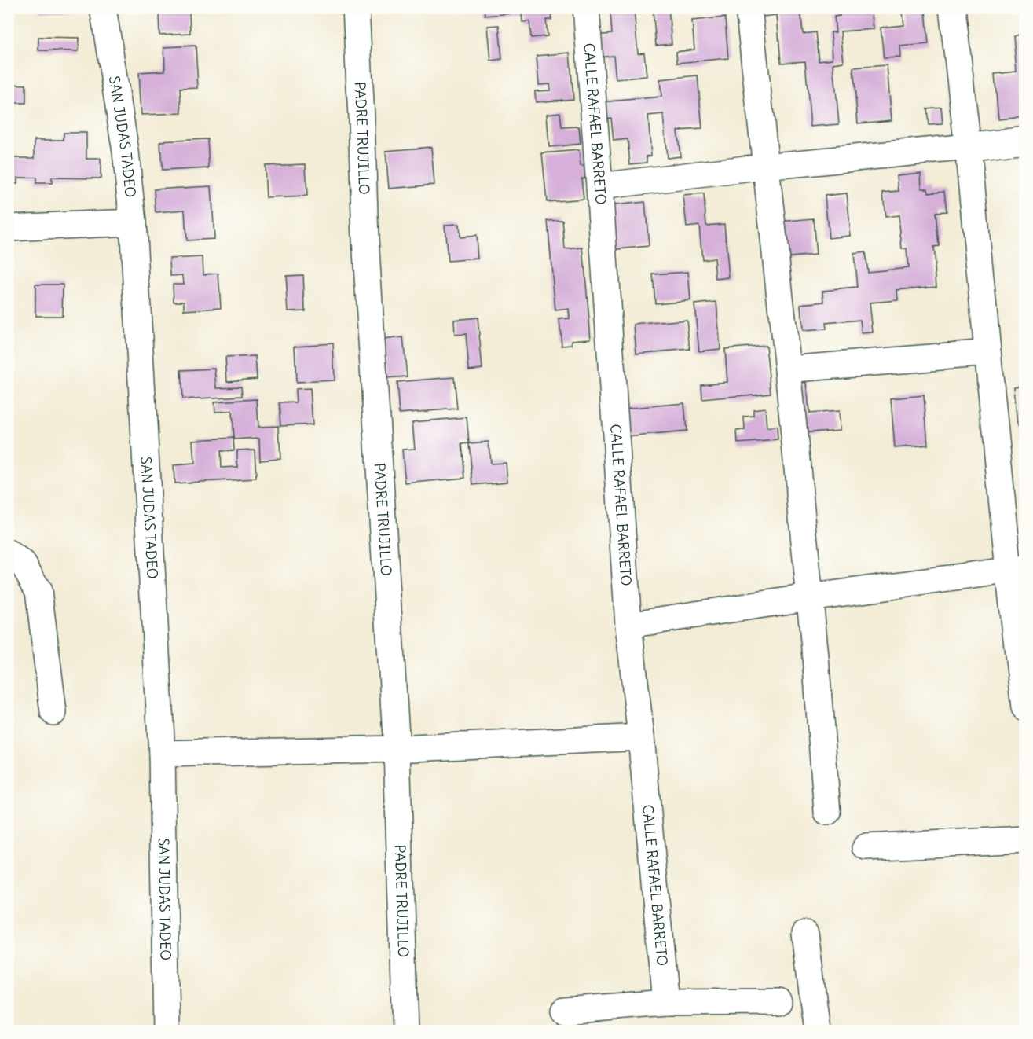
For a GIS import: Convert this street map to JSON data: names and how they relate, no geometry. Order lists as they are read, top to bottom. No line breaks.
{"streets":{"street":["CALLE RAFAEL BARRETO","SAN JUDAS TADEO","PADRE TRUJILLO"]}}
